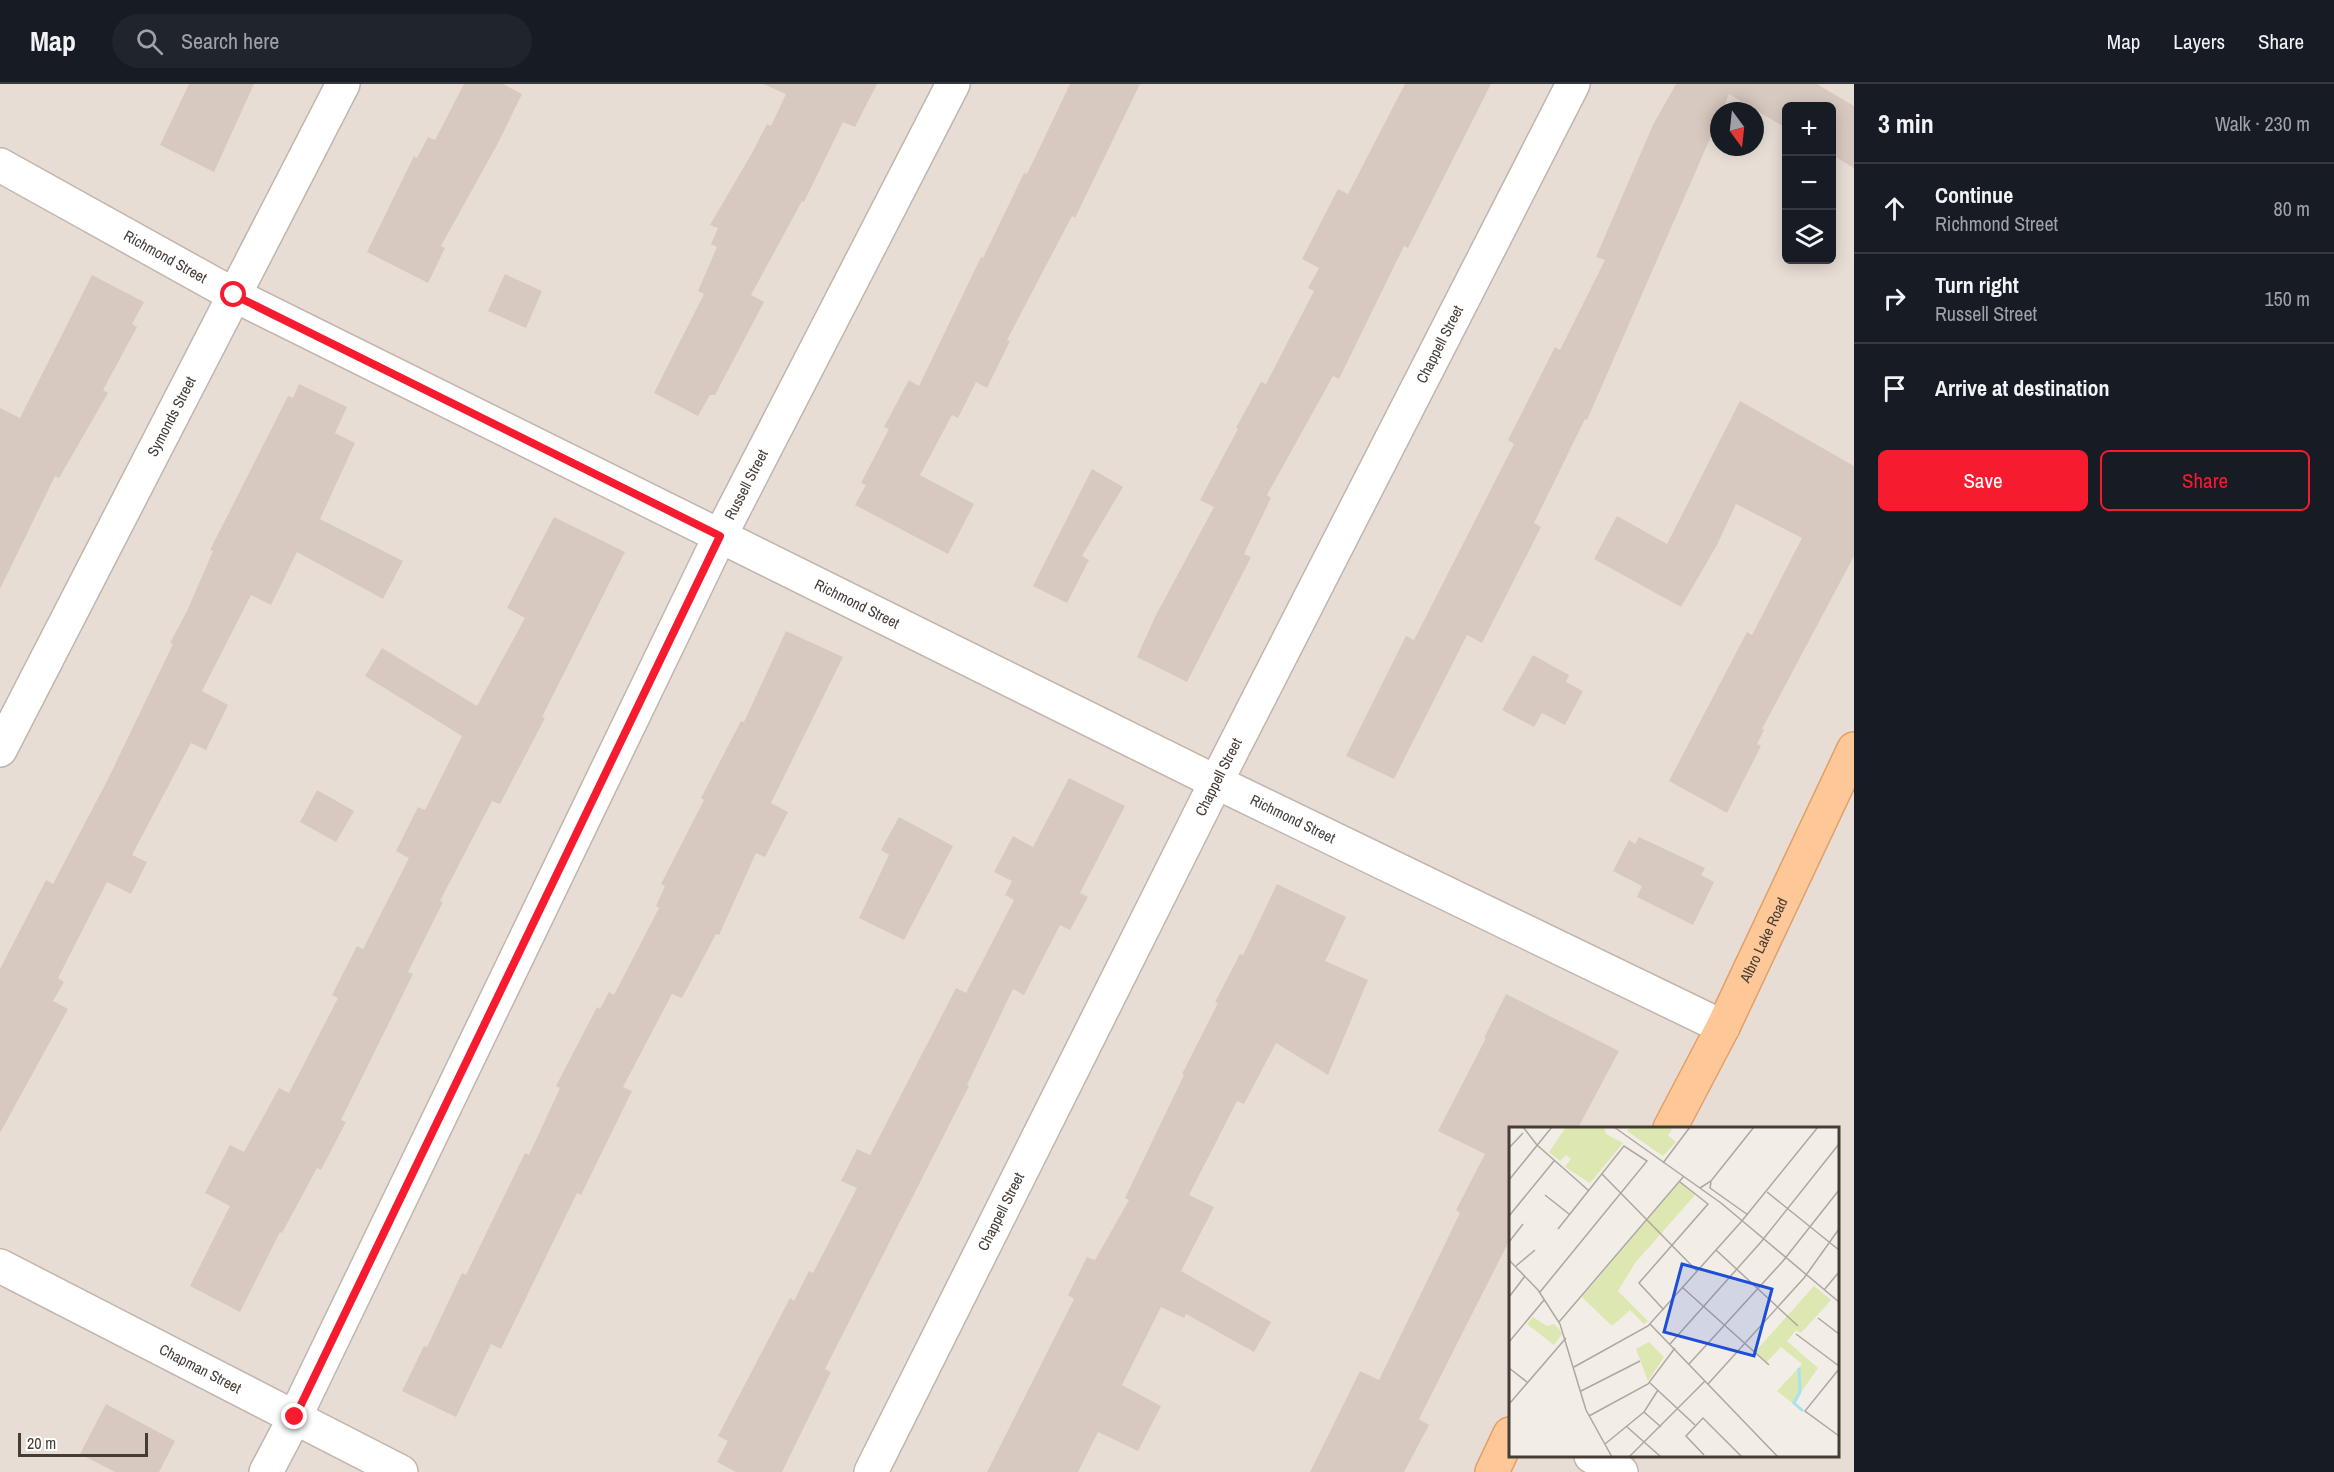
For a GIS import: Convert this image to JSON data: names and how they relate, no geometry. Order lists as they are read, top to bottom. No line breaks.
{"streets":{"main road":["Albro Lake Road"],"street":["Richmond Street","Chappell Street","Symonds Street","Russell Street","Chapman Street"]},"crossings":[["Richmond Street","Chappell Street"],["Richmond Street","Symonds Street"],["Richmond Street","Russell Street"],["Richmond Street","Albro Lake Road"],["Russell Street","Chapman Street"]],"scale_bar":"20 m","north":"bottom","page":{"header":"Map","search":"Search here","nav":["Map","Layers","Share"],"heading":["3 min","Walk · 230 m"],"map_buttons":["+","−"],"list":[["Continue","Richmond Street","80 m"],["Turn right","Russell Street","150 m"],"Arrive at destination"],"buttons":["Save","Share"],"scale":"20 m"}}
